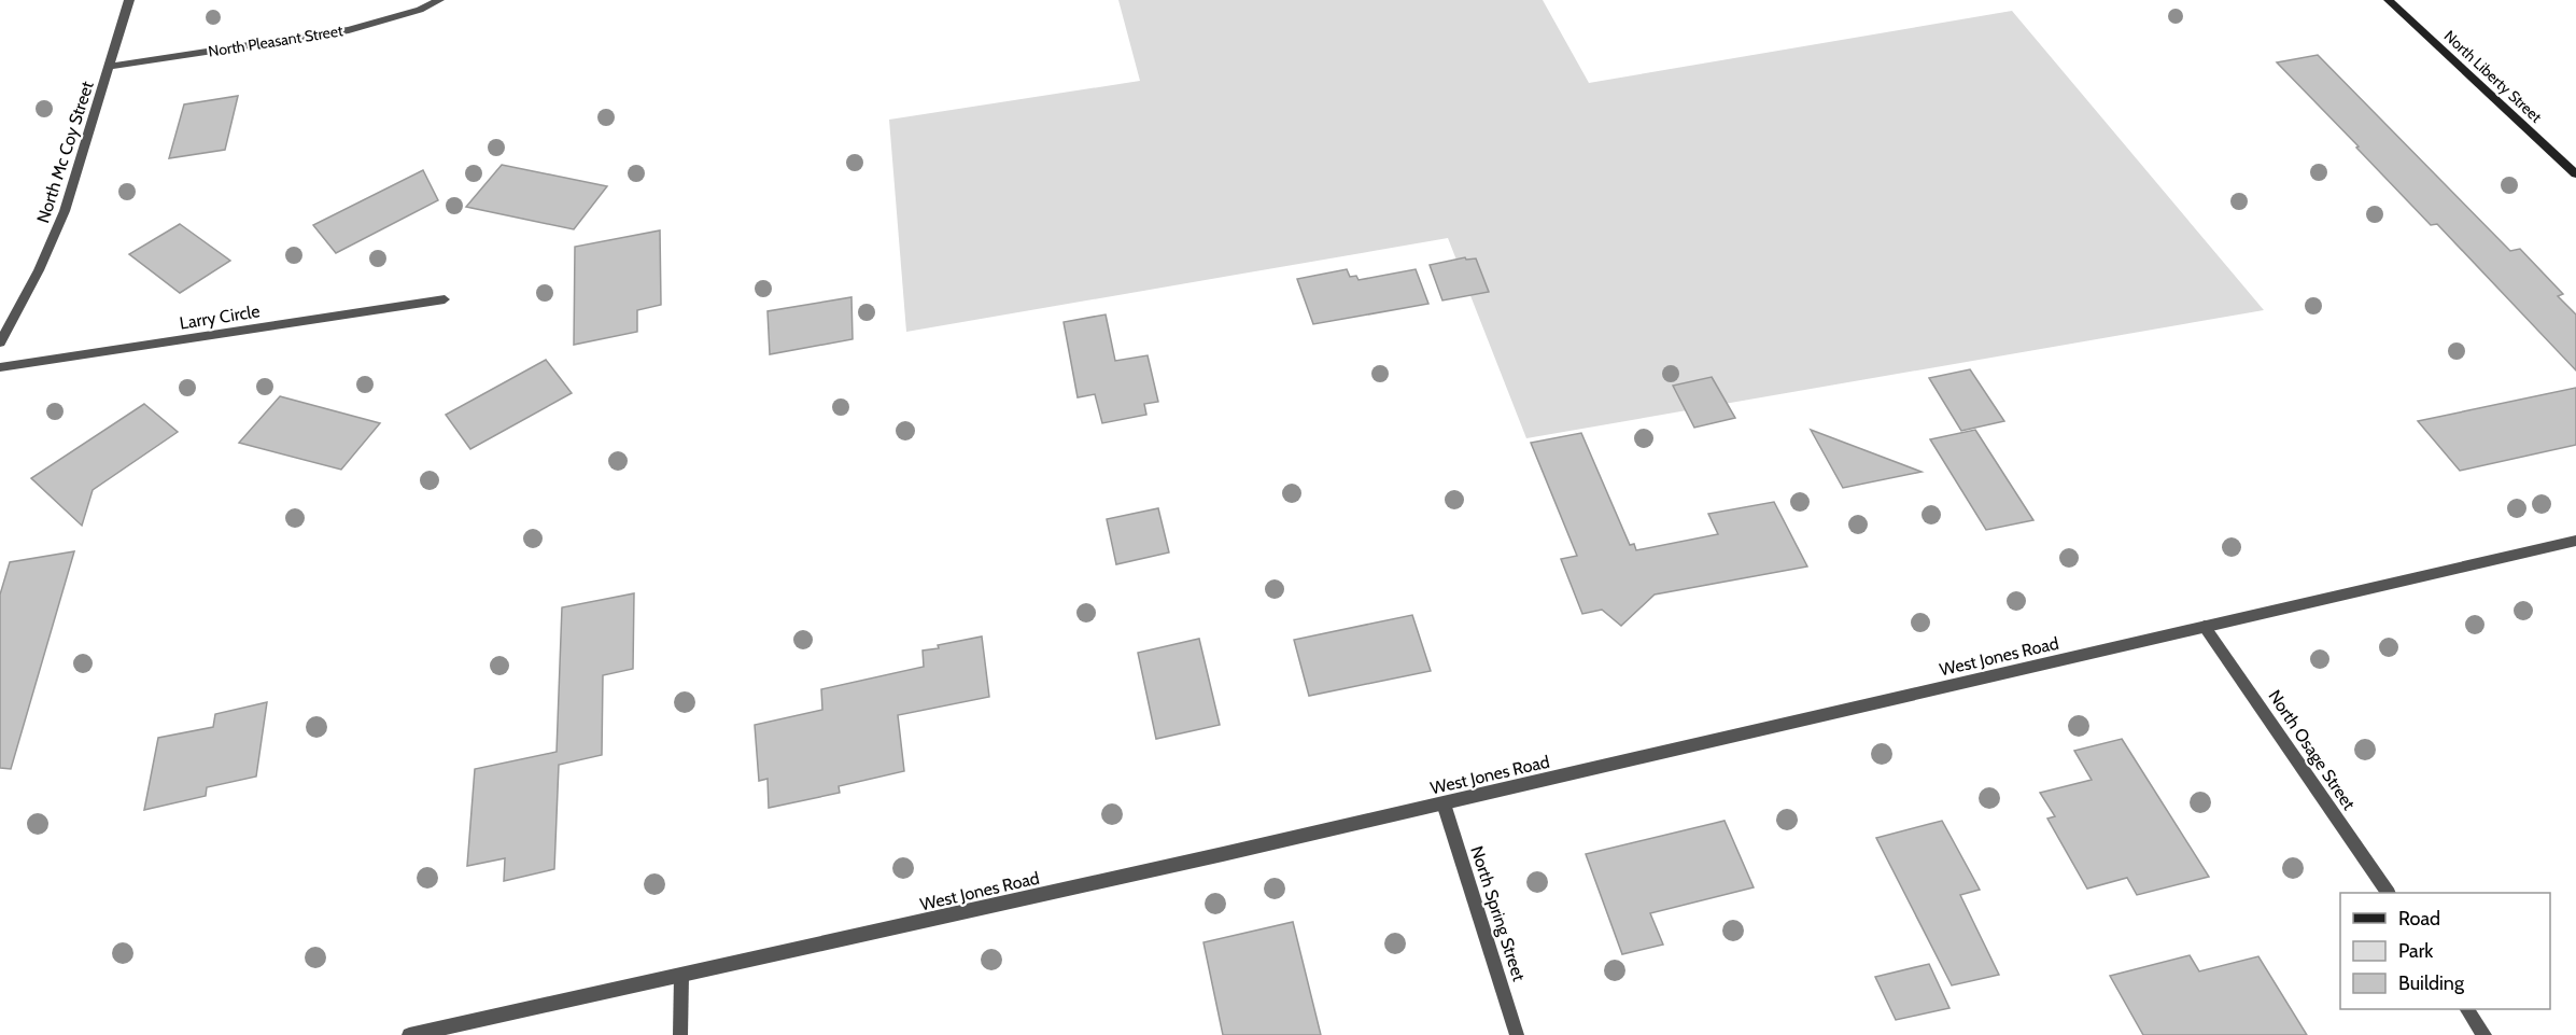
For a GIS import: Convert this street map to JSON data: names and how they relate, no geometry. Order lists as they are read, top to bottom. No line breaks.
{"streets":{"main road":["North Liberty Street"],"street":["North Pleasant Street","North Mc Coy Street","Larry Circle","West Jones Road","North Osage Street","North Spring Street"]},"crossings":[["North Pleasant Street","North Mc Coy Street"],["West Jones Road","North Osage Street"],["West Jones Road","North Spring Street"]],"legend":["Road","Park","Building"]}
